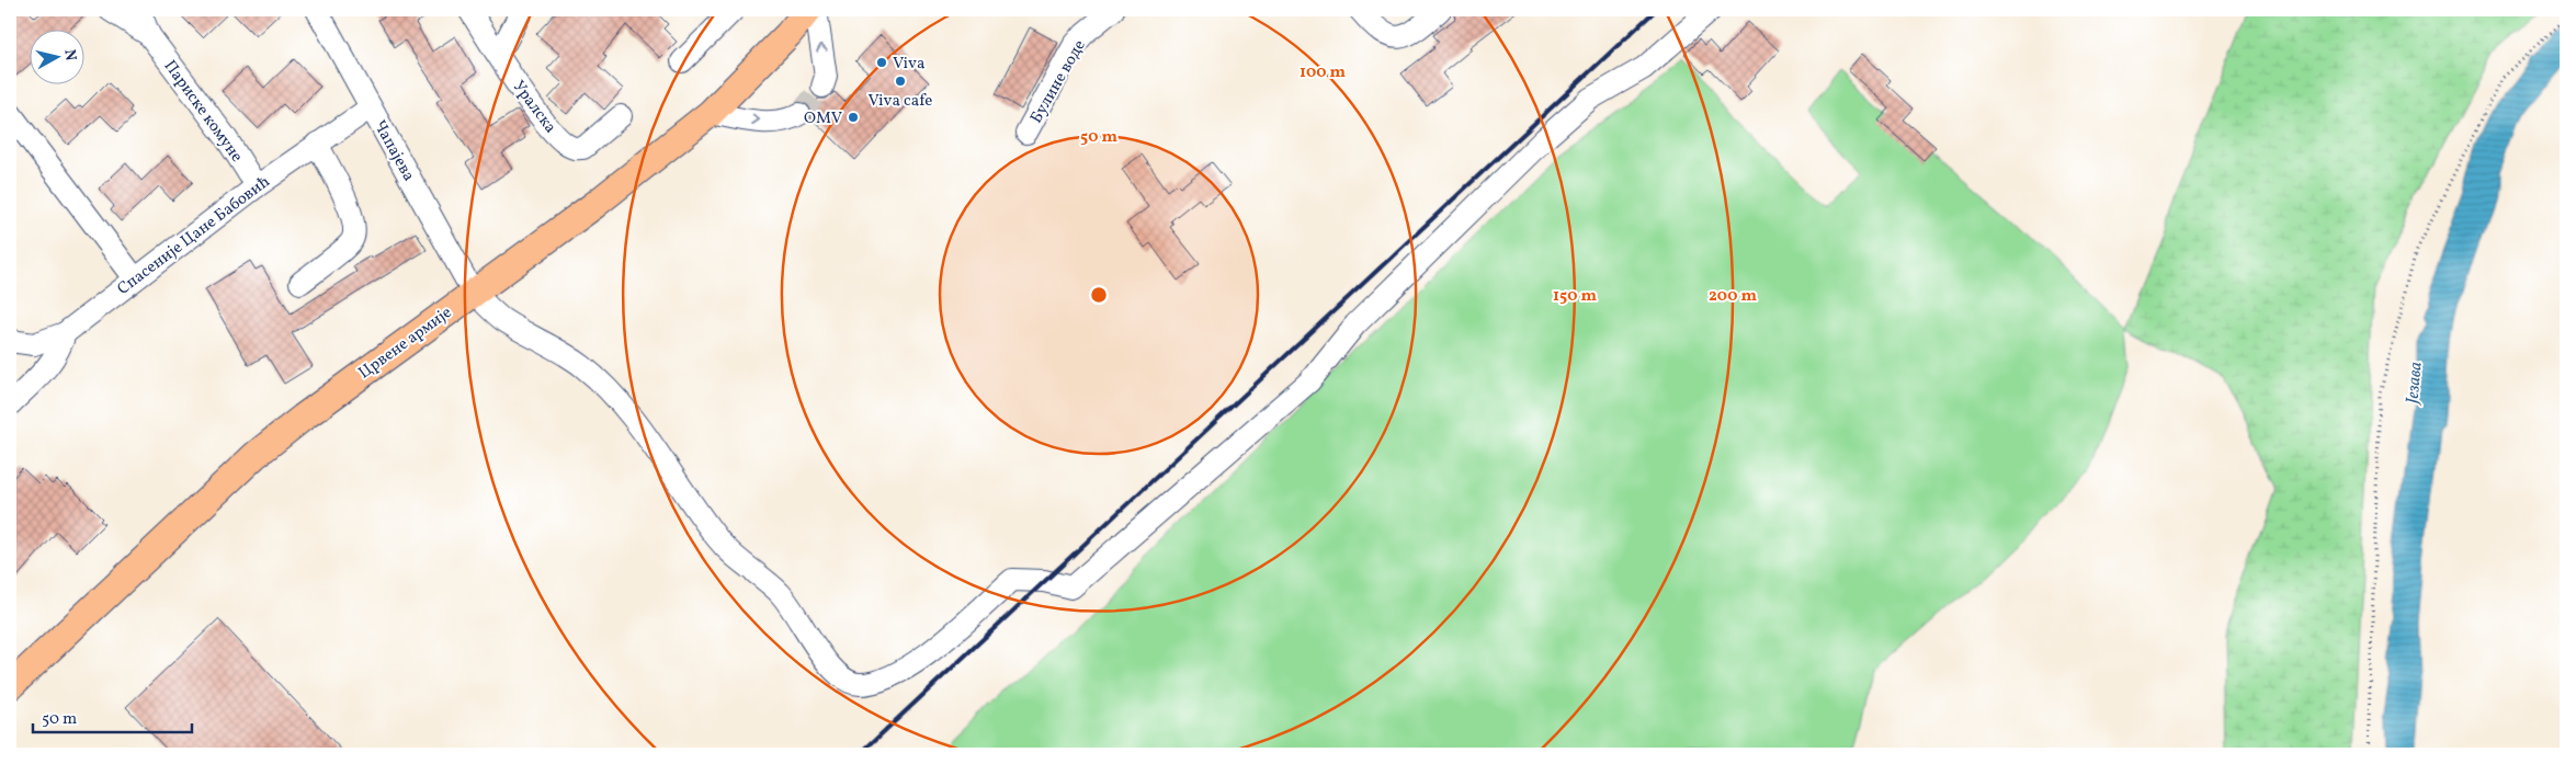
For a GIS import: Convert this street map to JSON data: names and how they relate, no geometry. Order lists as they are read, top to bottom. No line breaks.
{"streets":{"main road":["Црвене армије"],"street":["Булине воде","Уралска","Париске комуне","Чапајева","Спасеније Цане Бабовић"]},"crossings":[["Париске комуне","Спасеније Цане Бабовић"],["Чапајева","Спасеније Цане Бабовић"],["Чапајева","Црвене армије"]],"water":["Језава"],"places":["Viva","Viva cafe","OMV"],"scale_bar":"50 m","north":"right","rings":["100 m","50 m","150 m","200 m"]}
